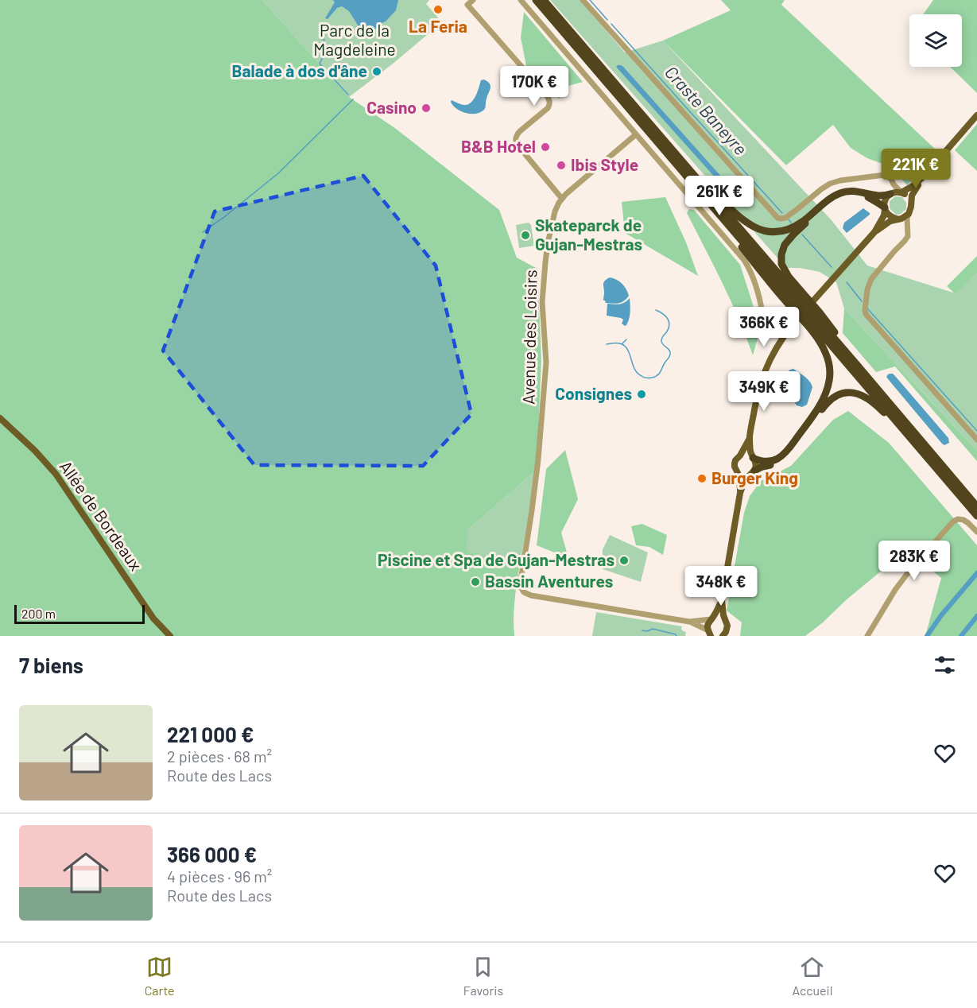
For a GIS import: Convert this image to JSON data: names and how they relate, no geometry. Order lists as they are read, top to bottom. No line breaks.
{"streets":{"main road":["Allée de Bordeaux"],"street":["Avenue des Loisirs"]},"water":["Craste Baneyre"],"parks":["Parc de la Magdeleine"],"places":["La Feria","Balade à dos d'âne","Casino","B&B Hotel","Ibis Style","Skateparck de Gujan-Mestras","Consignes","Burger King","Piscine et Spa de Gujan-Mestras","Bassin Aventures"],"scale_bar":"200 m","page":{"price":["170K €","221K €","261K €","366K €","349K €","283K €","348K €"],"scale":"200 m","heading":"7 biens","list":[{"name":"221 000 €","note":"2 pièces · 68 m² · Route des Lacs"},{"name":"366 000 €","note":"4 pièces · 96 m² · Route des Lacs"}],"tabs":["Carte","Favoris","Accueil"]}}
